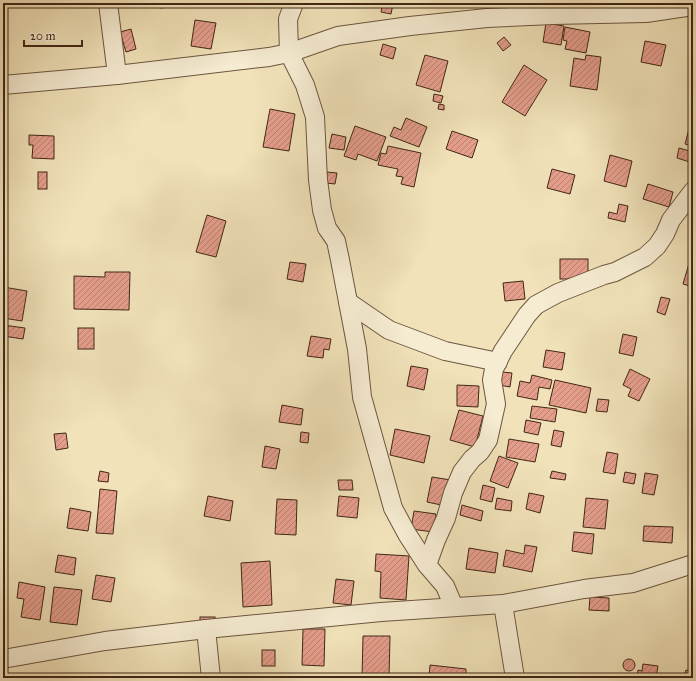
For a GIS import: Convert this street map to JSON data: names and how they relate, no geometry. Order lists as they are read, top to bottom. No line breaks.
{"scale_bar":"20 m"}
